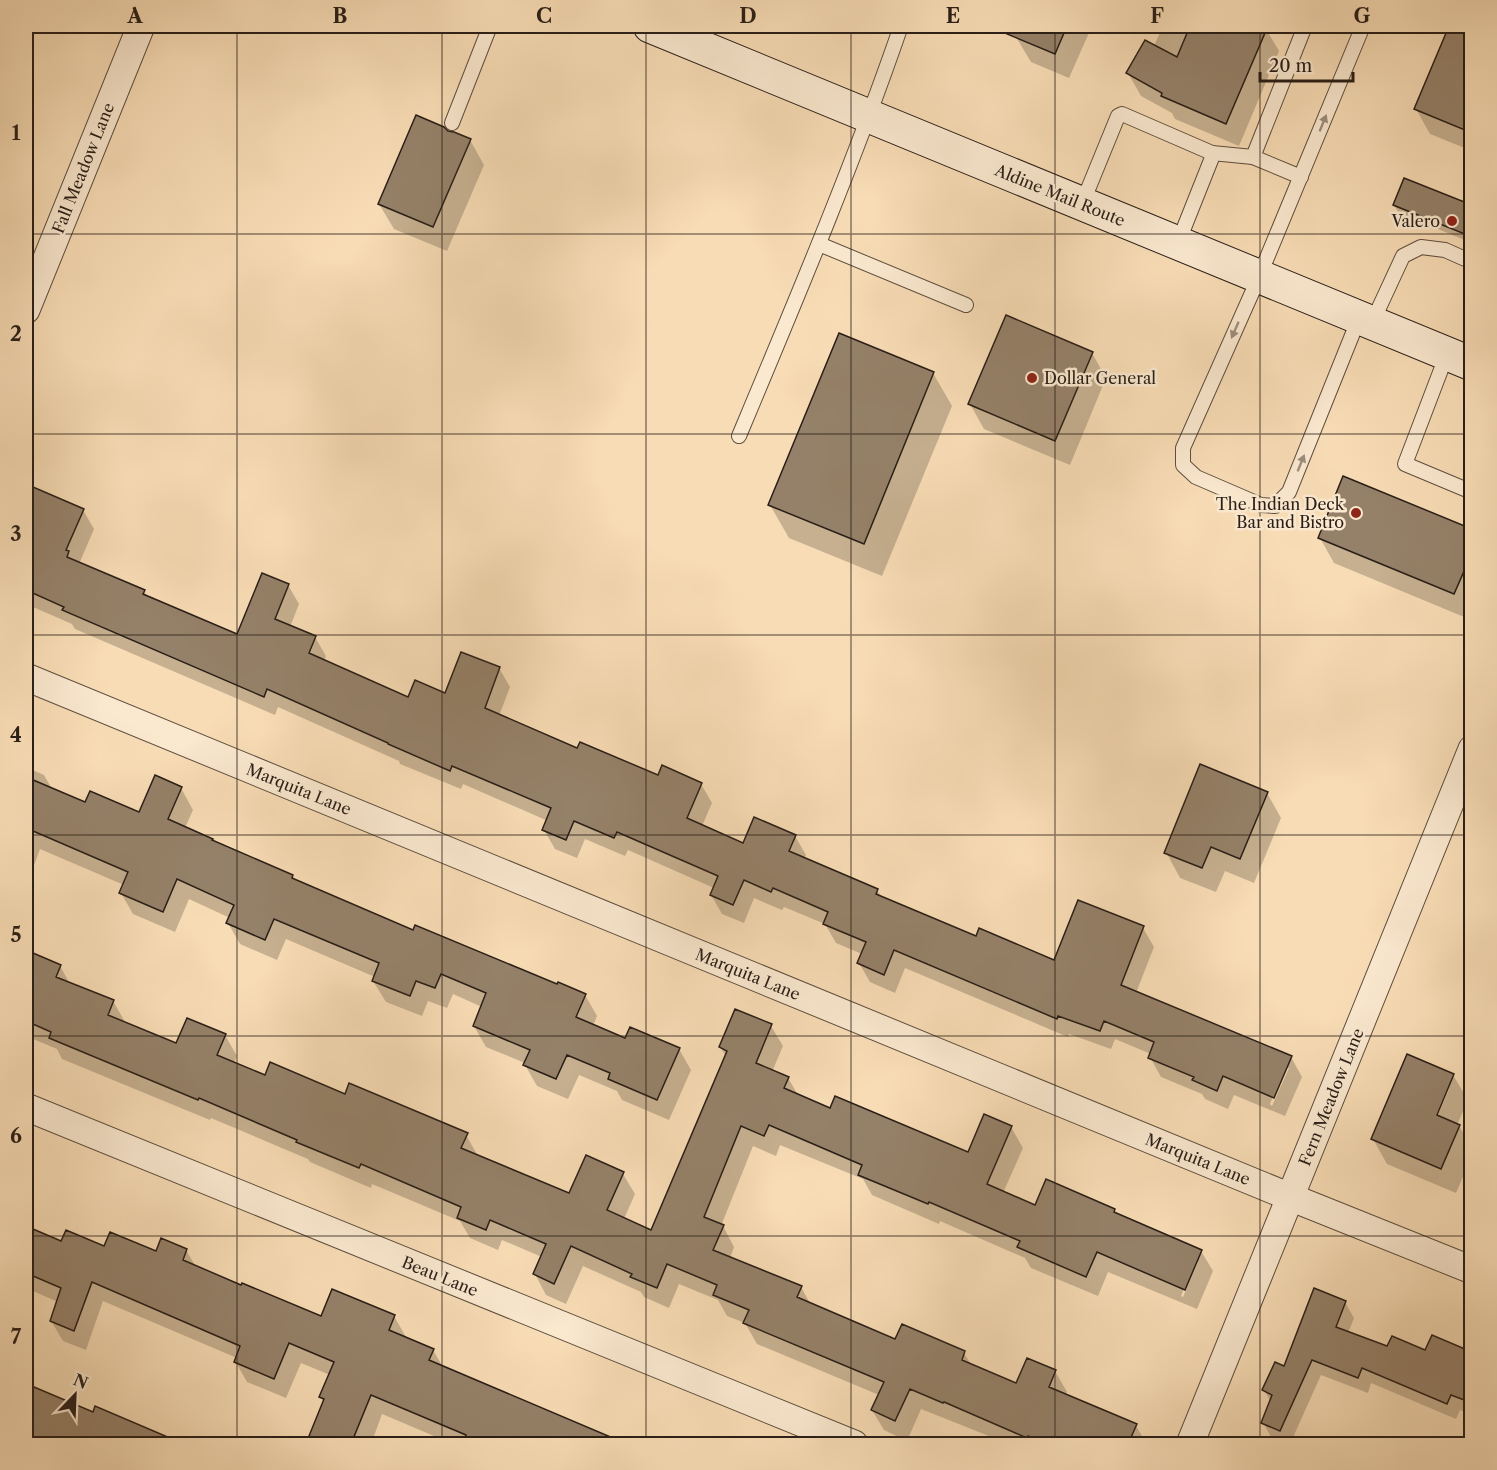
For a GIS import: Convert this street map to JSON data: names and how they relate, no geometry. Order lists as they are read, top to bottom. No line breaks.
{"streets":{"main road":["Aldine Mail Route"],"street":["Fall Meadow Lane","Marquita Lane","Fern Meadow Lane","Beau Lane"]},"crossings":[["Marquita Lane","Fern Meadow Lane"]],"places":["Valero","Dollar General","The Indian Deck Bar and Bistro"],"scale_bar":"20 m","north":"top right","grid":{"columns":["A","B","C","D","E","F","G"],"rows":["1","2","3","4","5","6","7"]}}
